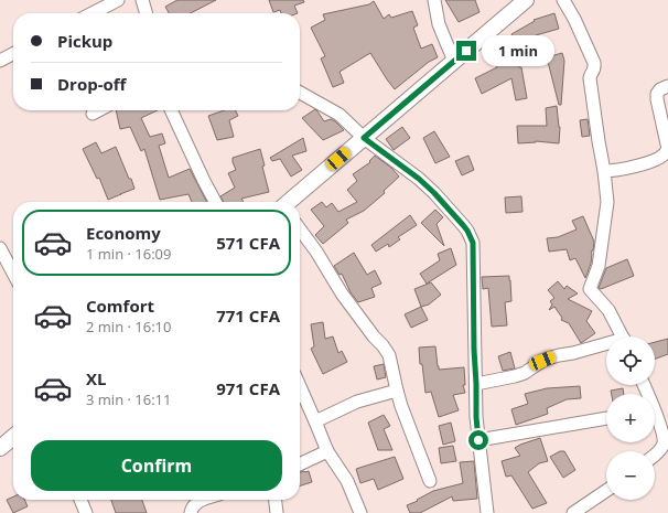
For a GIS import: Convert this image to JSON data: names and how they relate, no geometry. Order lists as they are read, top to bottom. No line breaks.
{"page":{"banner":["Pickup","Drop-off"],"bubble":"1 min","list":[{"name":"Economy","note":"1 min · 16:09","value":"571 CFA"},{"name":"Comfort","note":"2 min · 16:10","value":"771 CFA"},{"name":"XL","note":"3 min · 16:11","value":"971 CFA"}],"map_buttons":["+","−"],"buttons":"Confirm"}}
